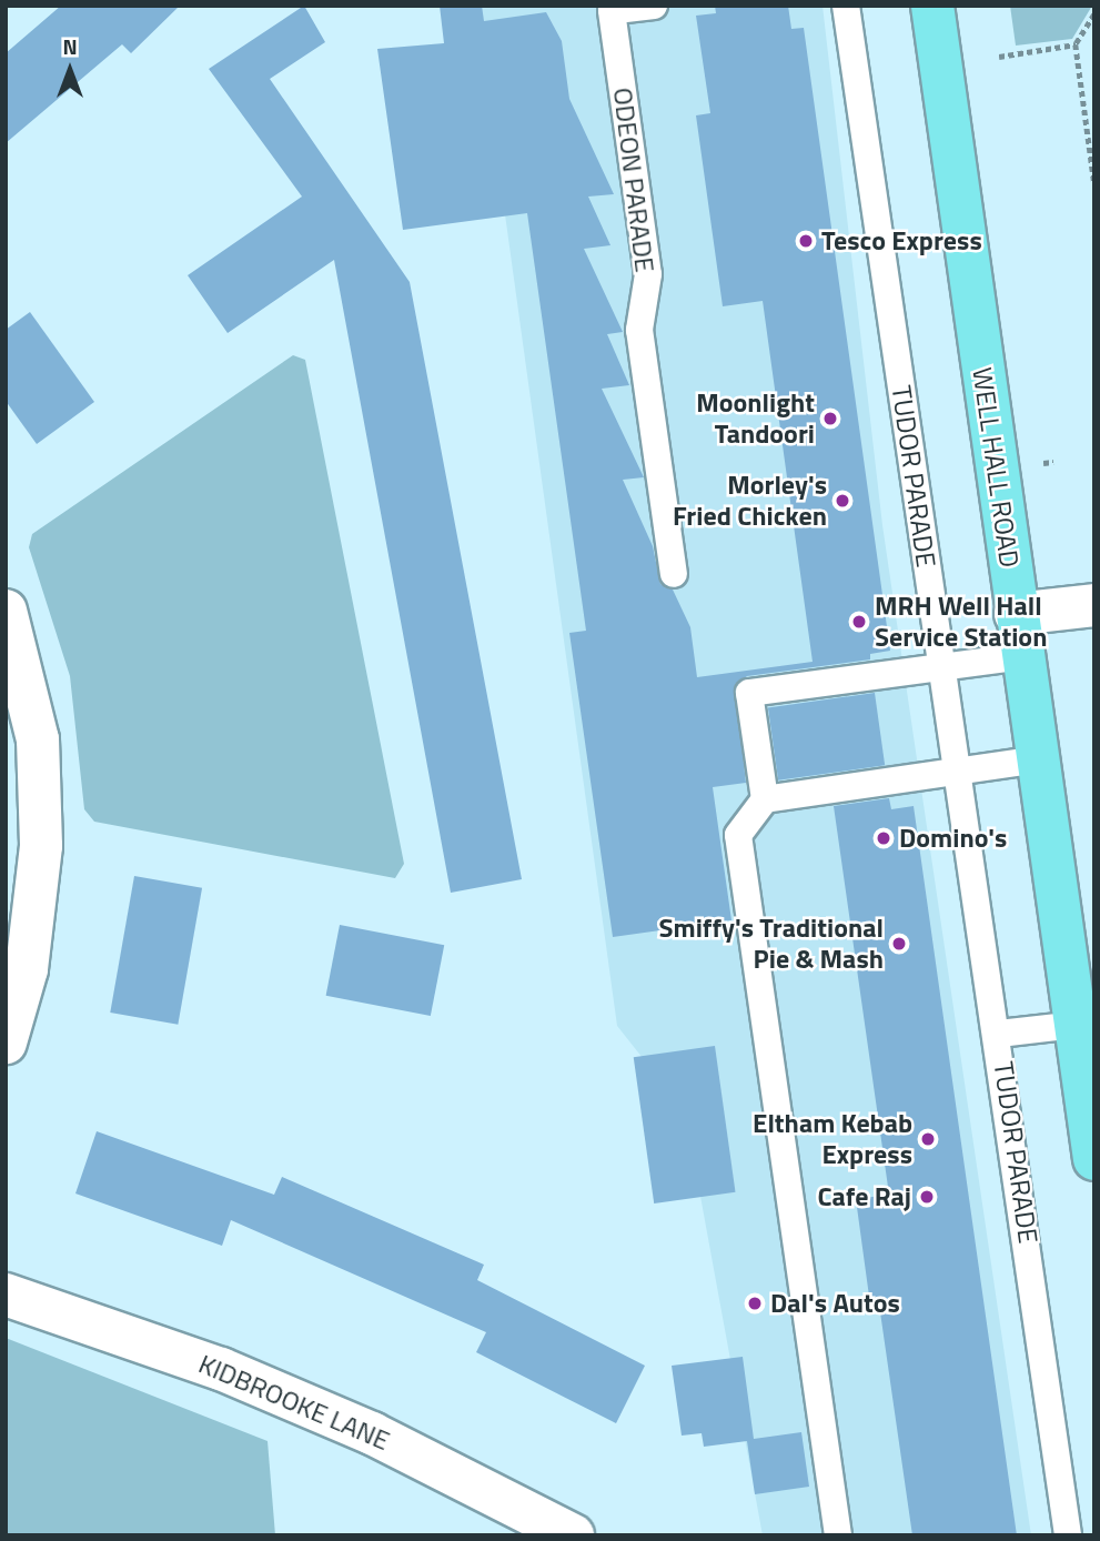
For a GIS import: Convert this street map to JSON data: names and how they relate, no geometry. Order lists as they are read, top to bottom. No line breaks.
{"streets":{"main road":["WELL HALL ROAD"],"street":["KIDBROOKE LANE"],"lane":["ODEON PARADE","TUDOR PARADE"]},"places":["Tesco Express","Moonlight Tandoori","Morley's Fried Chicken","MRH Well Hall Service Station","Domino's","Smiffy's Traditional Pie & Mash","Eltham Kebab Express","Cafe Raj","Dal's Autos"],"north":"top"}
